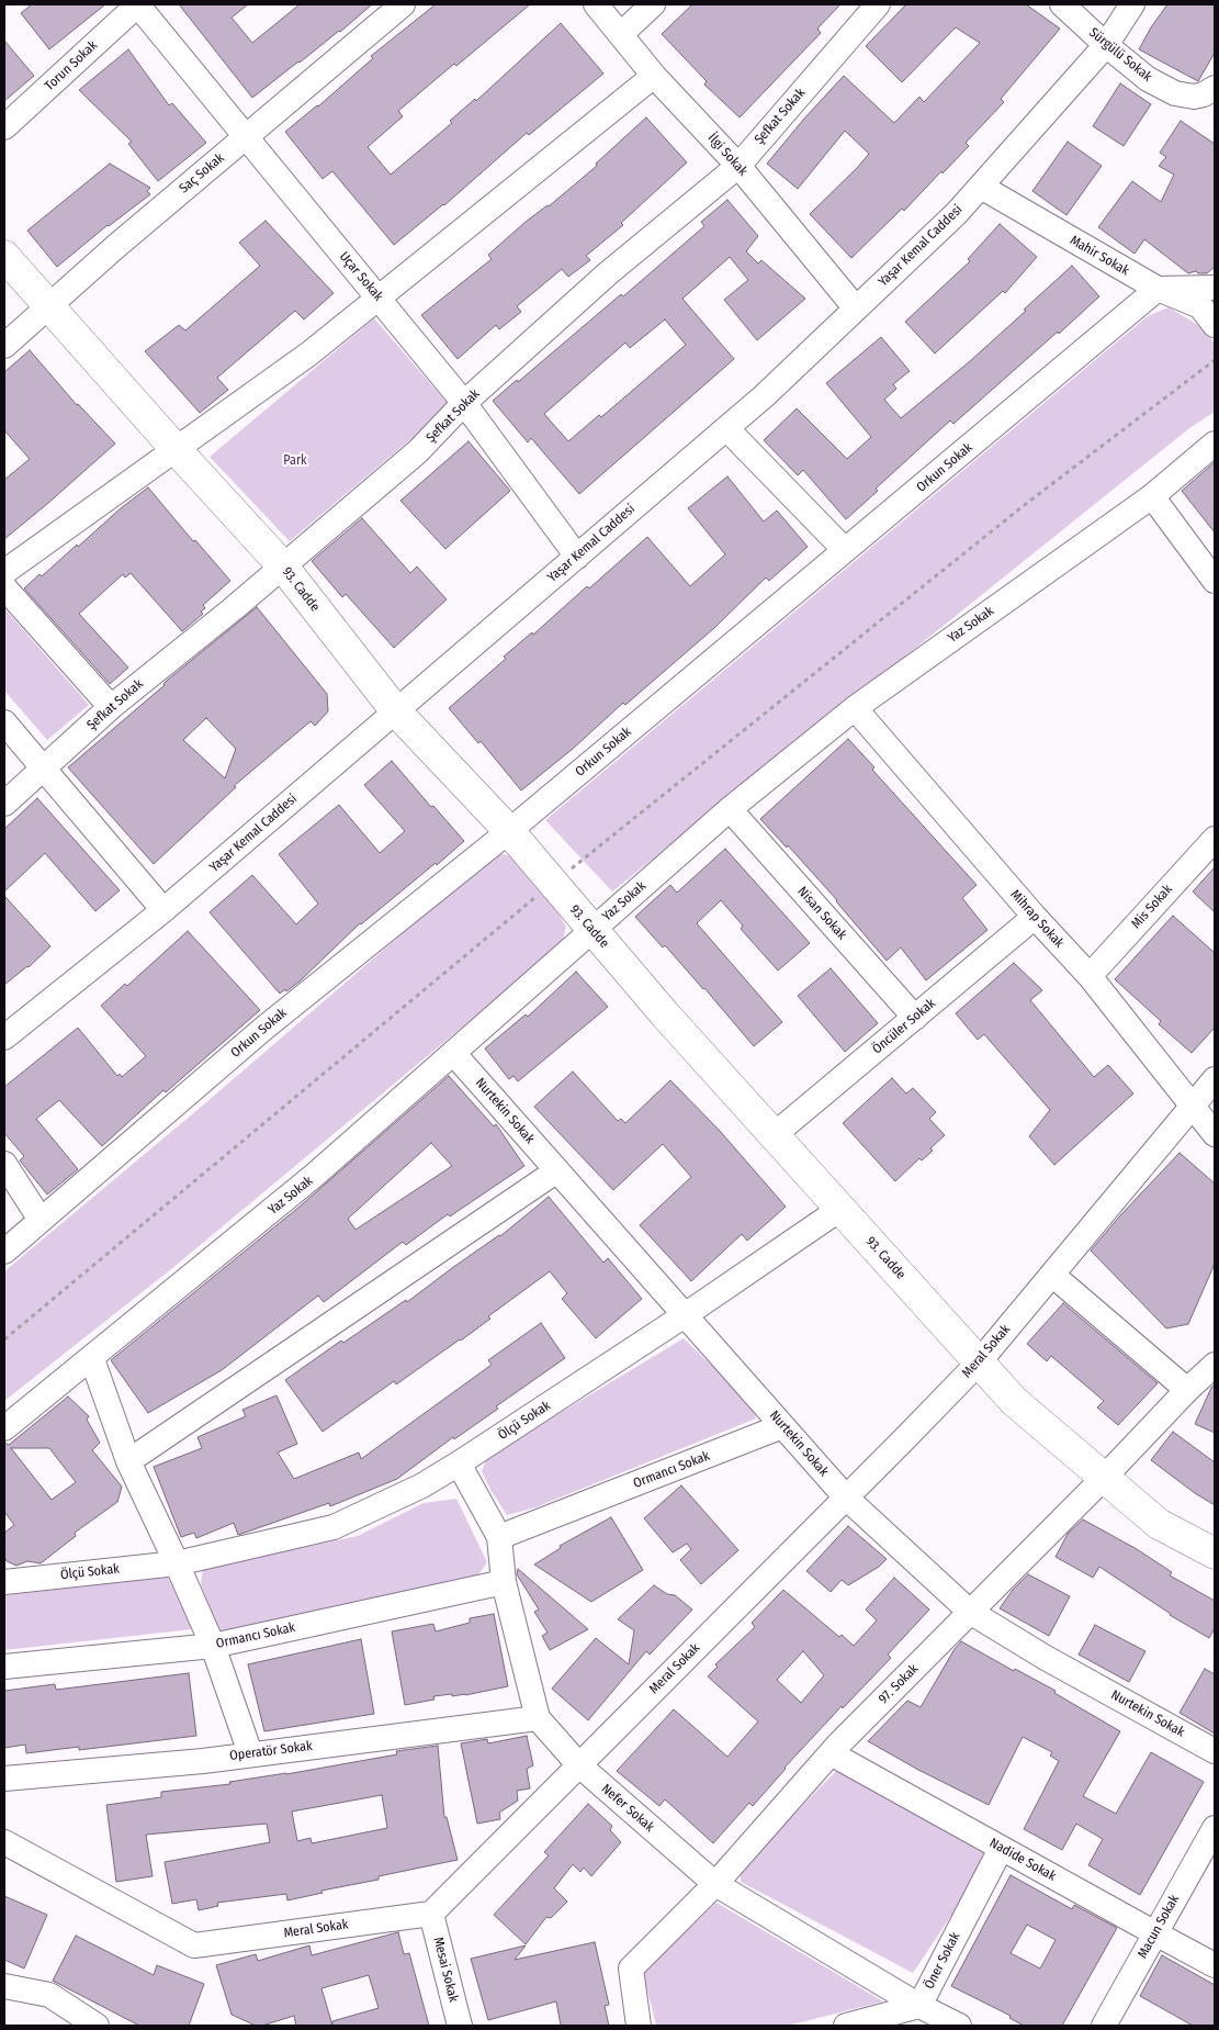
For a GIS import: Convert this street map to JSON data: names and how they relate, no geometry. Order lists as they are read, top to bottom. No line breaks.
{"streets":{"main road":["93. Cadde"],"street":["Sürgülü Sokak","Torun Sokak","Şefkat Sokak","İlgi Sokak","Saç Sokak","Yaşar Kemal Caddesi","Mahir Sokak","Uçar Sokak","Orkun Sokak","Yaz Sokak","Mis Sokak","Nisan Sokak","Mihrap Sokak","Öncüler Sokak","Nurtekin Sokak","Meral Sokak","Ölçü Sokak","Ormancı Sokak","97. Sokak","Operatör Sokak","Nefer Sokak","Nadide Sokak","Macun Sokak","Öner Sokak","Mesai Sokak"]},"crossings":[["Sürgülü Sokak","Yaşar Kemal Caddesi"],["Torun Sokak","Uçar Sokak"],["Şefkat Sokak","İlgi Sokak"],["Şefkat Sokak","Uçar Sokak"],["Şefkat Sokak","93. Cadde"],["İlgi Sokak","Yaşar Kemal Caddesi"],["Saç Sokak","Uçar Sokak"],["Saç Sokak","93. Cadde"],["Yaşar Kemal Caddesi","Mahir Sokak"],["Yaşar Kemal Caddesi","Uçar Sokak"],["Yaşar Kemal Caddesi","93. Cadde"],["Mahir Sokak","Orkun Sokak"],["Orkun Sokak","93. Cadde"],["93. Cadde","Yaz Sokak"],["93. Cadde","Öncüler Sokak"],["93. Cadde","Meral Sokak"],["93. Cadde","Ölçü Sokak"],["93. Cadde","97. Sokak"],["Yaz Sokak","Nisan Sokak"],["Yaz Sokak","Mihrap Sokak"],["Yaz Sokak","Nurtekin Sokak"],["Mis Sokak","Mihrap Sokak"],["Nisan Sokak","Öncüler Sokak"],["Mihrap Sokak","Öncüler Sokak"],["Mihrap Sokak","Meral Sokak"],["Nurtekin Sokak","Meral Sokak"],["Nurtekin Sokak","Ölçü Sokak"],["Nurtekin Sokak","Ormancı Sokak"],["Nurtekin Sokak","97. Sokak"],["Meral Sokak","Nefer Sokak"],["Meral Sokak","Mesai Sokak"],["Ölçü Sokak","Nefer Sokak"],["Ormancı Sokak","Nefer Sokak"],["97. Sokak","Nefer Sokak"],["97. Sokak","Nadide Sokak"],["Operatör Sokak","Nefer Sokak"],["Nefer Sokak","Öner Sokak"],["Nadide Sokak","Macun Sokak"],["Nadide Sokak","Öner Sokak"]],"parks":["Park"]}
